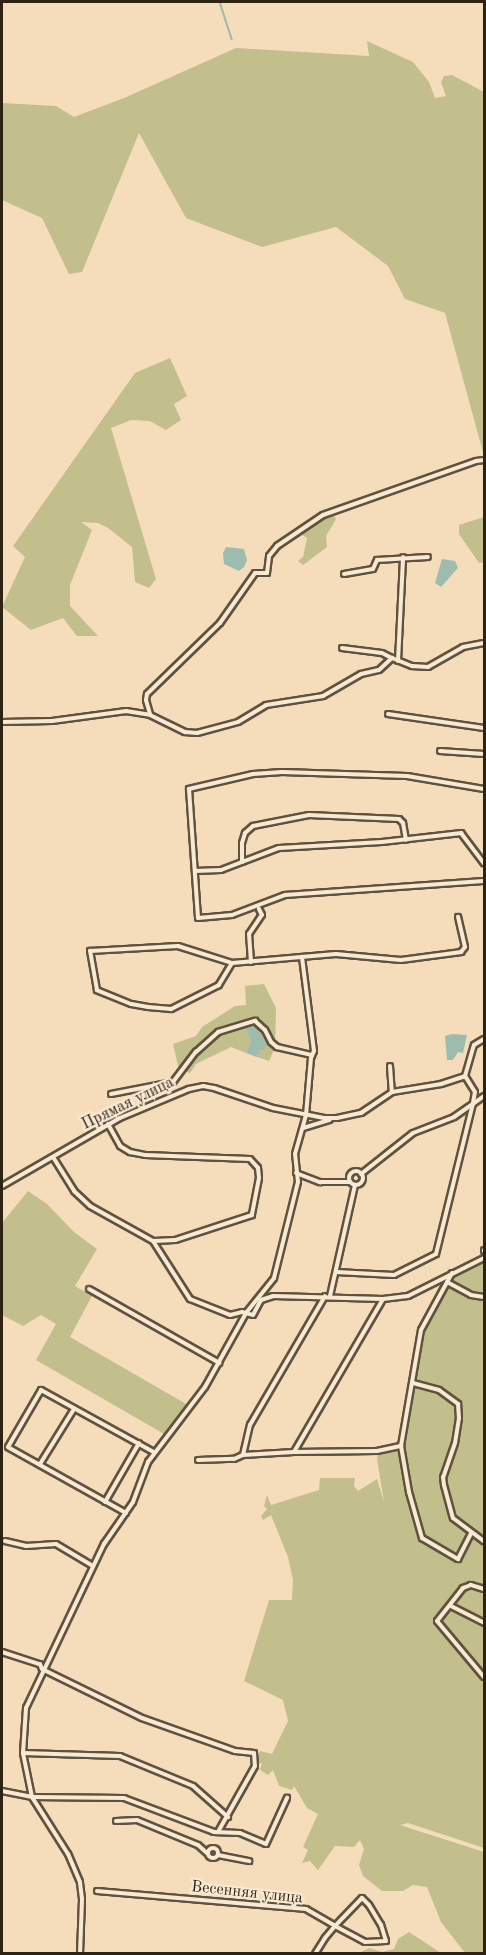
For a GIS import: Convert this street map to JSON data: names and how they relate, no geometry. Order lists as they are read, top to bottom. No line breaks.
{"streets":{"street":["Прямая улица","Весенняя улица"]}}
